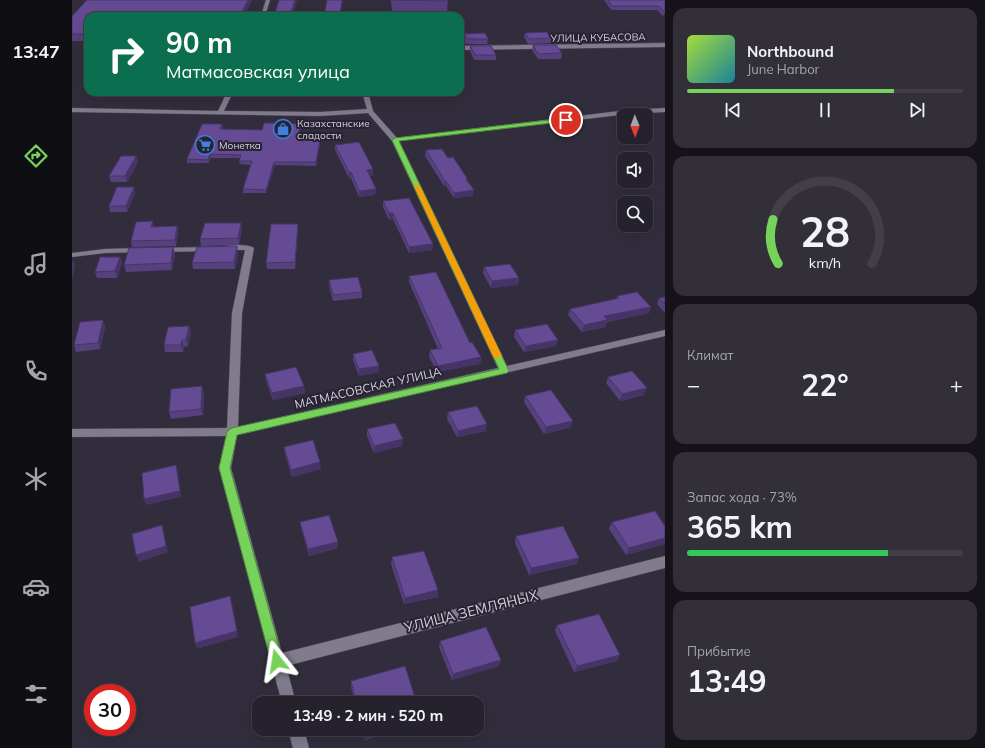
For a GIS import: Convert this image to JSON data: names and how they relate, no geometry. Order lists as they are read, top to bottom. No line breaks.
{"streets":{"street":["УЛИЦА КУБАСОВА","МАТМАСОВСКАЯ УЛИЦА","УЛИЦА ЗЕМЛЯНЫХ"]},"places":{"shop":["Казахстанские сладости"],"supermarket":["Монетка"]},"north":"bottom","page":{"tabs":"13:47","turn":["90 m","Матмасовская улица"],"song":["Northbound","June Harbor"],"tile":["Климат",["Запас хода · 73%","365 km"],["Прибытие","13:49"]],"heat":["−","22°","+"],"limit":"30","trip":"13:49 · 2 мин · 520 m","gauge":["28","km/h"]}}
